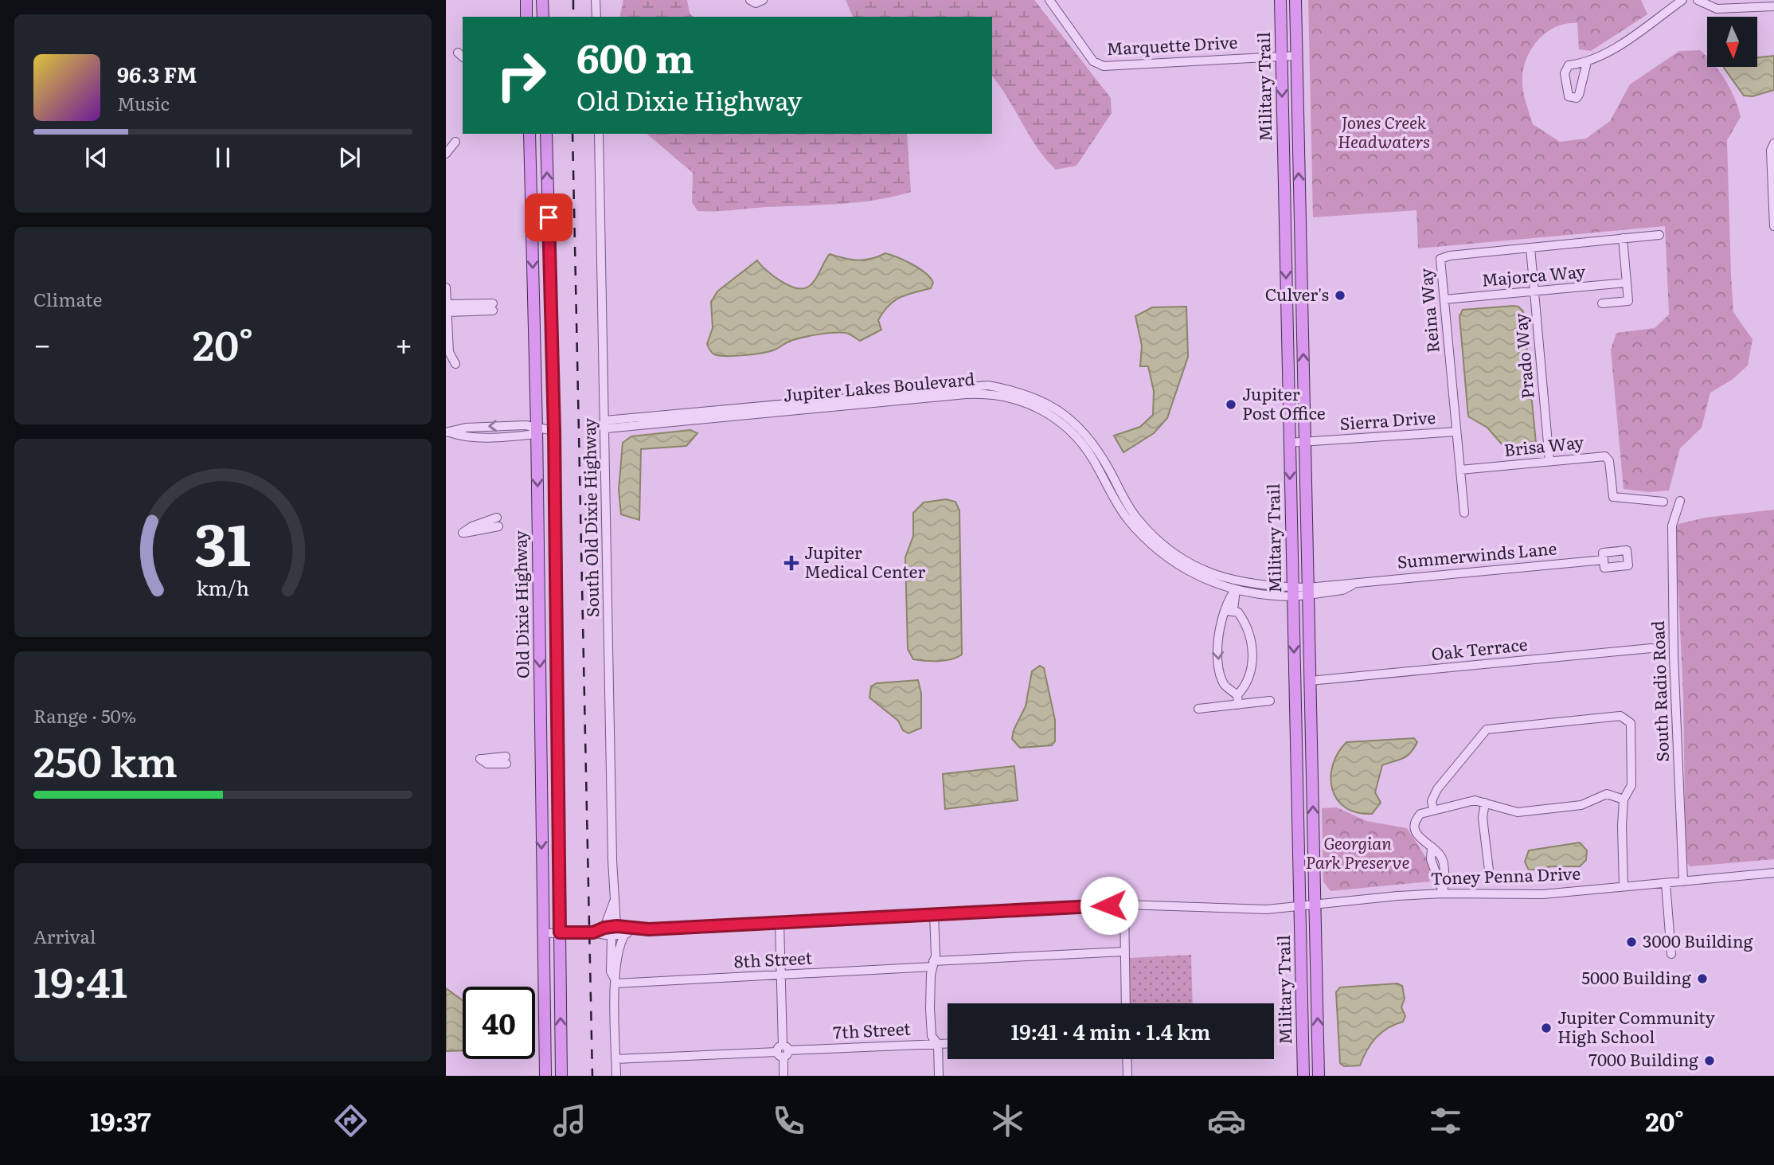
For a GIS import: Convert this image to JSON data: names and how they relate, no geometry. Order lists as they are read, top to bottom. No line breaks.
{"streets":{"main road":["Military Trail","Old Dixie Highway"],"street":["Marquette Drive","Majorca Way","Reina Way","Prado Way","Jupiter Lakes Boulevard","Sierra Drive","Brisa Way","South Old Dixie Highway","Summerwinds Lane","Oak Terrace","South Radio Road","Toney Penna Drive","8th Street","7th Street"]},"crossings":[["Marquette Drive","Military Trail"],["Military Trail","Jupiter Lakes Boulevard"],["Military Trail","Sierra Drive"],["Military Trail","Summerwinds Lane"],["Military Trail","Oak Terrace"],["Military Trail","Toney Penna Drive"],["Majorca Way","Reina Way"],["Majorca Way","Prado Way"],["Reina Way","Prado Way"],["Reina Way","Sierra Drive"],["Reina Way","Brisa Way"],["Prado Way","Brisa Way"],["Jupiter Lakes Boulevard","South Old Dixie Highway"],["Jupiter Lakes Boulevard","Summerwinds Lane"],["South Old Dixie Highway","Toney Penna Drive"],["Old Dixie Highway","Toney Penna Drive"],["South Radio Road","Toney Penna Drive"]],"parks":["Jones Creek Headwaters","Georgian Park Preserve"],"places":{"other":["Culver's","Jupiter Post Office","3000 Building","5000 Building","Jupiter Community High School","7000 Building"],"health":["Jupiter Medical Center"]},"north":"bottom","page":{"turn":["600 m","Old Dixie Highway"],"song":["96.3 FM","Music"],"tile":["Climate",["Range · 50%","250 km"],["Arrival","19:41"]],"heat":["−","20°","+"],"limit":"40","trip":"19:41 · 4 min · 1.4 km","tabs":["19:37","20°"],"gauge":["31","km/h"]}}
